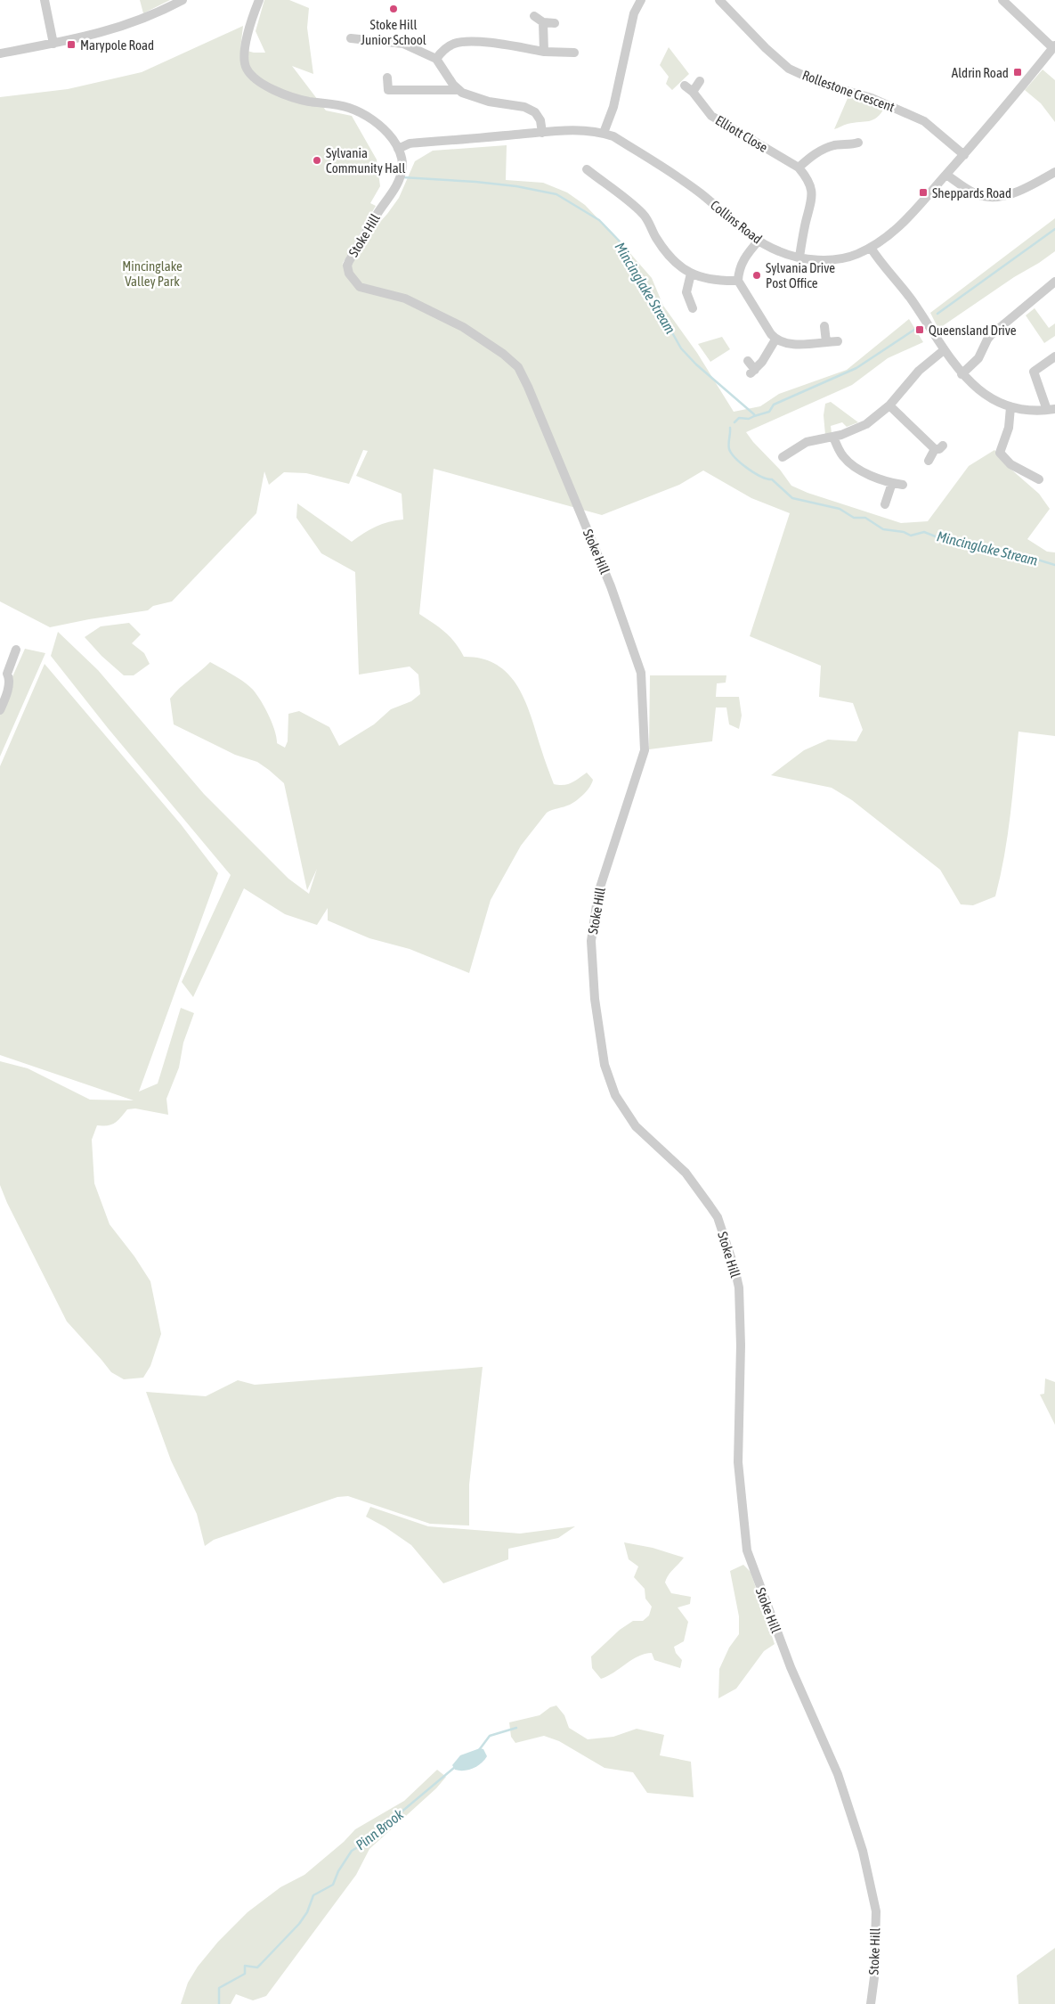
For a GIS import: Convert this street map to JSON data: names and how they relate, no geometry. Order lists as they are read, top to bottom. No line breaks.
{"streets":{"street":["Rollestone Crescent","Elliott Close","Collins Road","Stoke Hill"]},"crossings":[["Rollestone Crescent","Collins Road"],["Elliott Close","Collins Road"],["Collins Road","Stoke Hill"]],"water":["Mincinglake Stream","Pinn Brook"],"parks":["Mincinglake Valley Park"],"places":{"other":["Stoke Hill Junior School","Sylvania Community Hall","Sylvania Drive Post Office"],"transit":["Marypole Road","Aldrin Road","Sheppards Road","Queensland Drive"]}}
